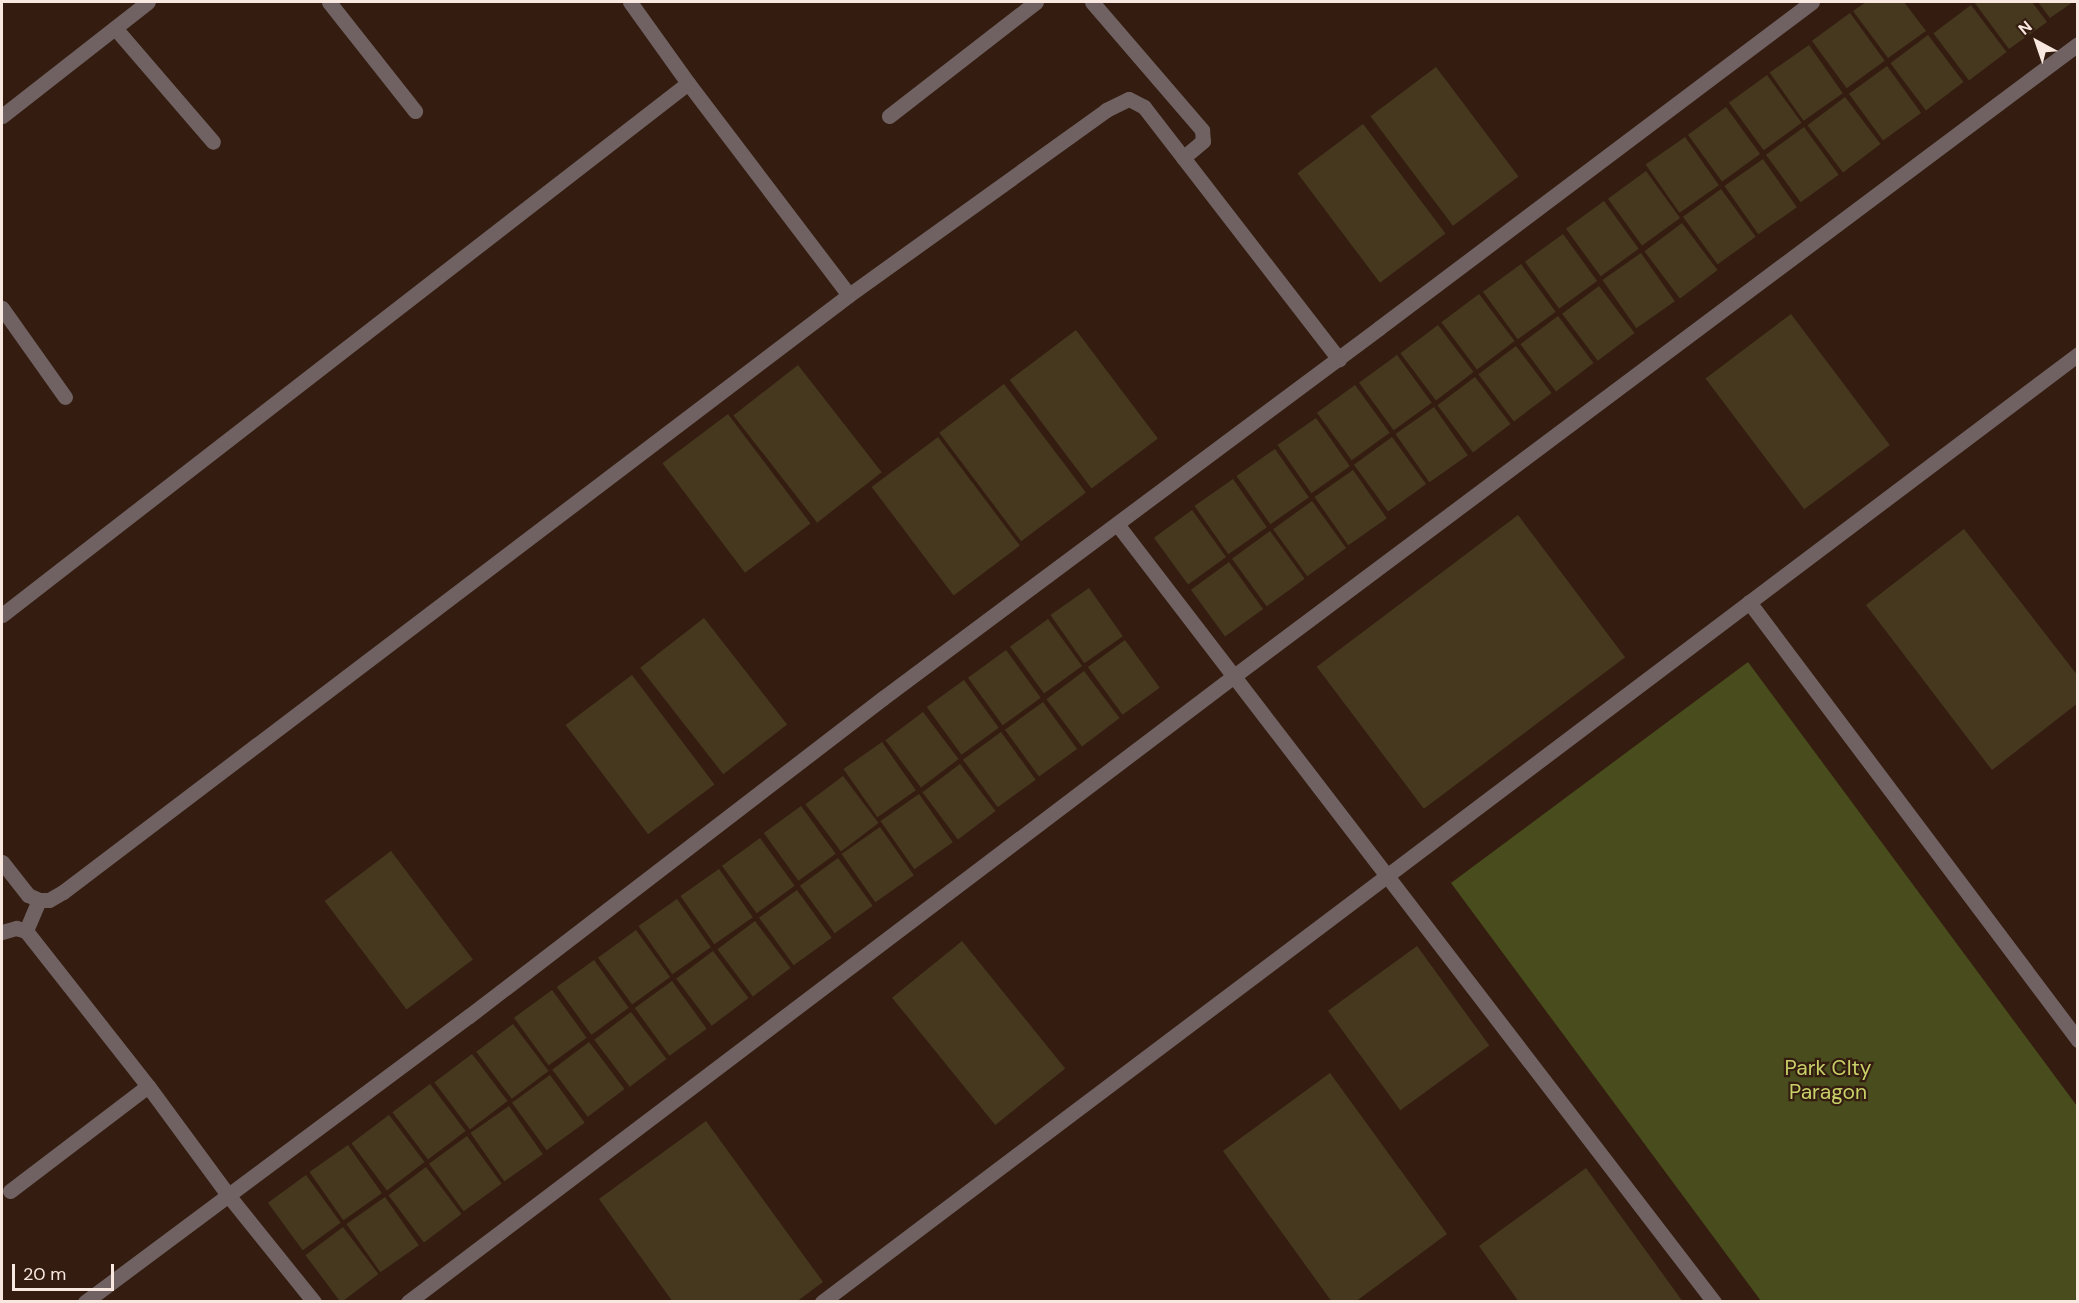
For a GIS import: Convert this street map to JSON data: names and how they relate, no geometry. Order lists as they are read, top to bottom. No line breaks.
{"parks":["Park CIty Paragon"],"scale_bar":"20 m","north":"top left"}
